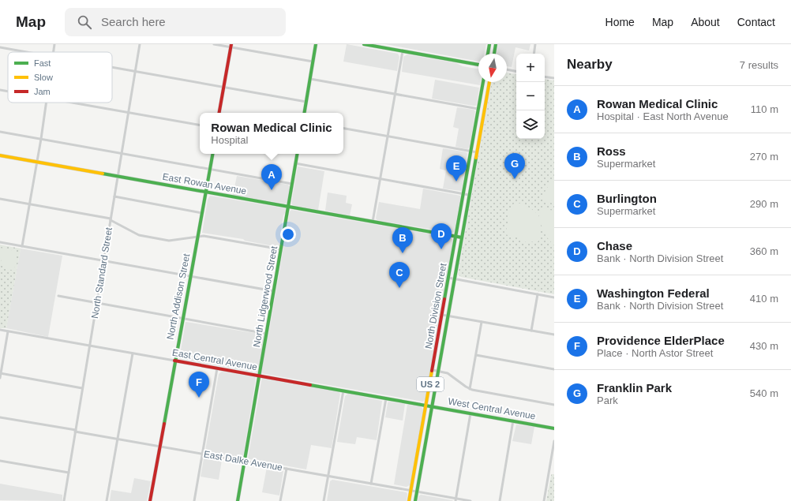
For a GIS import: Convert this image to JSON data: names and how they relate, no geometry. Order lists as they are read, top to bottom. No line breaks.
{"streets":{"street":["East Rowan Avenue","North Standard Street","North Addison Street","North Lidgerwood Street","North Division Street","East Central Avenue","US 2","West Central Avenue","East Dalke Avenue"]},"crossings":[["East Rowan Avenue","North Standard Street"],["East Rowan Avenue","North Addison Street"],["East Rowan Avenue","North Lidgerwood Street"],["East Rowan Avenue","North Division Street"],["North Standard Street","East Central Avenue"],["North Standard Street","East Dalke Avenue"],["North Addison Street","East Central Avenue"],["North Addison Street","East Dalke Avenue"],["North Lidgerwood Street","East Central Avenue"],["North Lidgerwood Street","East Dalke Avenue"],["North Division Street","East Central Avenue"],["North Division Street","West Central Avenue"],["North Division Street","East Dalke Avenue"],["East Central Avenue","West Central Avenue"]],"legend":["Fast","Slow","Jam"],"north":"bottom","page":{"header":"Map","search":"Search here","nav":["Home","Map","About","Contact"],"heading":["Nearby","7 results"],"map_buttons":["+","−"],"list":[{"mark":"A","name":"Rowan Medical Clinic","note":"Hospital · East North Avenue","value":"110 m"},{"mark":"B","name":"Ross","note":"Supermarket","value":"270 m"},{"mark":"C","name":"Burlington","note":"Supermarket","value":"290 m"},{"mark":"D","name":"Chase","note":"Bank · North Division Street","value":"360 m"},{"mark":"E","name":"Washington Federal","note":"Bank · North Division Street","value":"410 m"},{"mark":"F","name":"Providence ElderPlace","note":"Place · North Astor Street","value":"430 m"},{"mark":"G","name":"Franklin Park","note":"Park","value":"540 m"}],"popup":["Rowan Medical Clinic","Hospital"],"pins":["G","E","A","D","B","C","F"]}}
